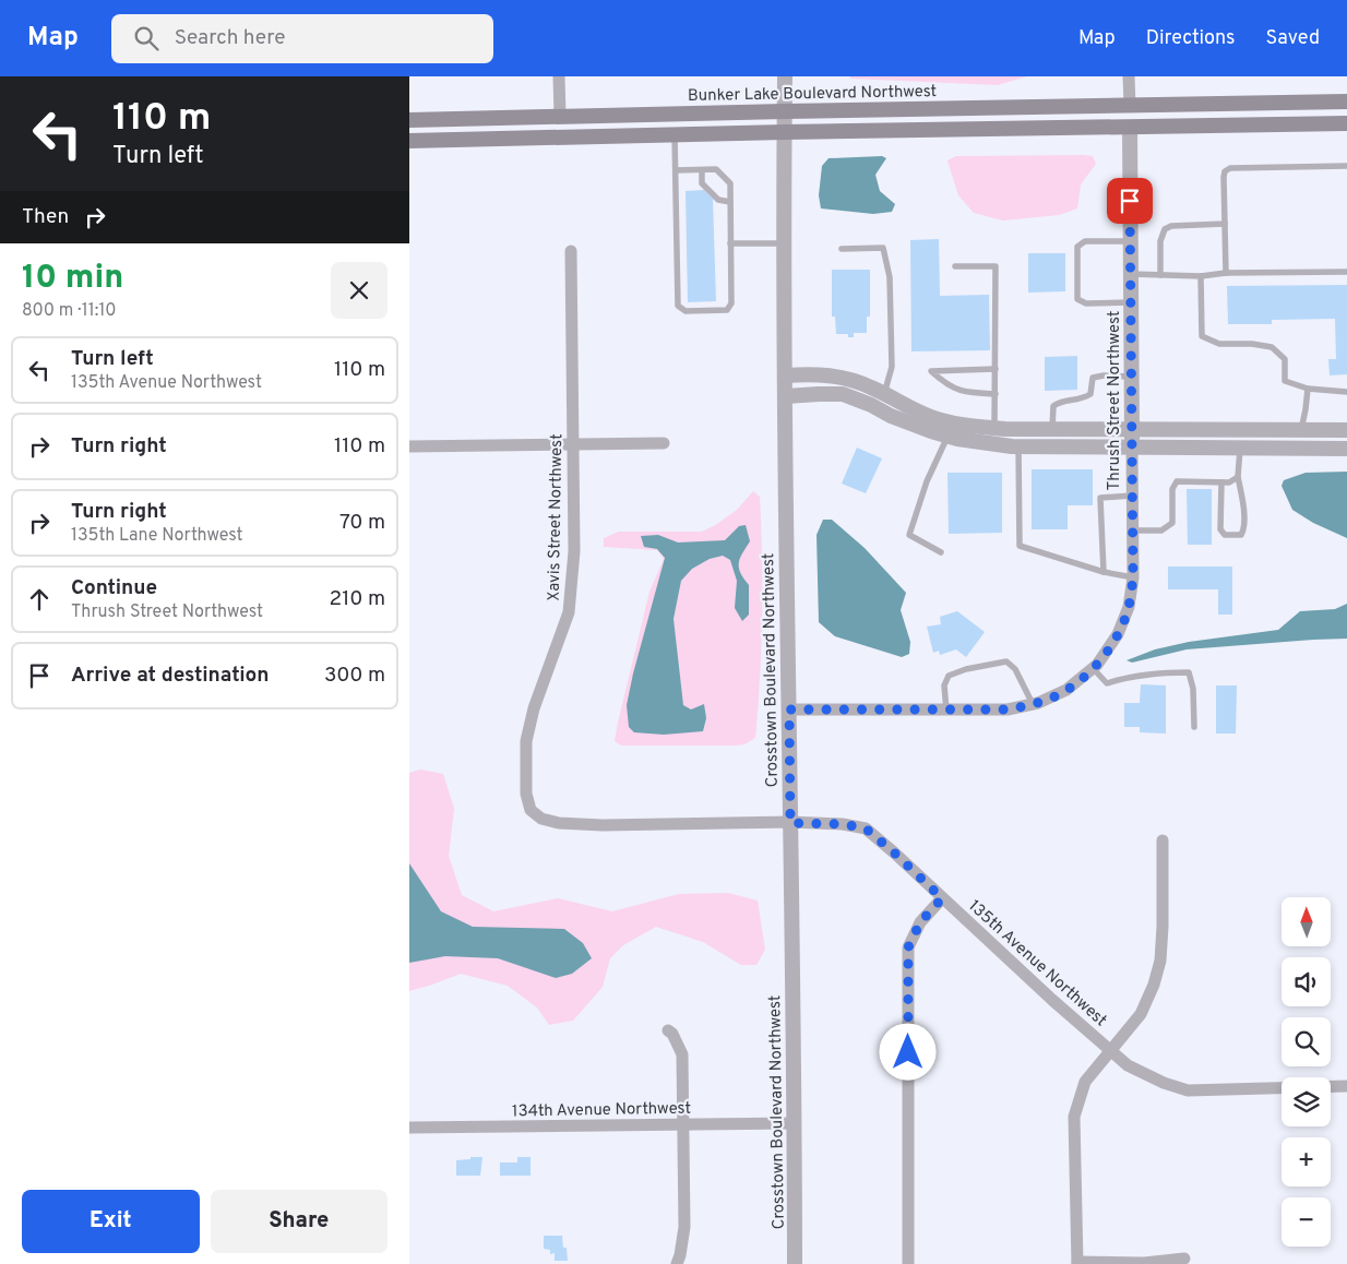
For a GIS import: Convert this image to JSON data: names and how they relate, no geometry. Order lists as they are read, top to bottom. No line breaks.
{"streets":{"main road":["Bunker Lake Boulevard Northwest"],"street":["Thrush Street Northwest","Xavis Street Northwest","Crosstown Boulevard Northwest","135th Avenue Northwest","134th Avenue Northwest"]},"crossings":[["Bunker Lake Boulevard Northwest","Crosstown Boulevard Northwest"],["Thrush Street Northwest","Crosstown Boulevard Northwest"],["Xavis Street Northwest","135th Avenue Northwest"],["Crosstown Boulevard Northwest","135th Avenue Northwest"],["Crosstown Boulevard Northwest","134th Avenue Northwest"]],"north":"top","page":{"header":"Map","search":"Search here","nav":["Map","Directions","Saved"],"turn":["110 m","Turn left"],"then":"Then","heading":["10 min","800 m · 11:10"],"list":[{"name":"Turn left","note":"135th Avenue Northwest","value":"110 m"},{"name":"Turn right","value":"110 m"},{"name":"Turn right","note":"135th Lane Northwest","value":"70 m"},{"name":"Continue","note":"Thrush Street Northwest","value":"210 m"},{"name":"Arrive at destination","value":"300 m"}],"map_buttons":["+","−"],"buttons":["Exit","Share"]}}
